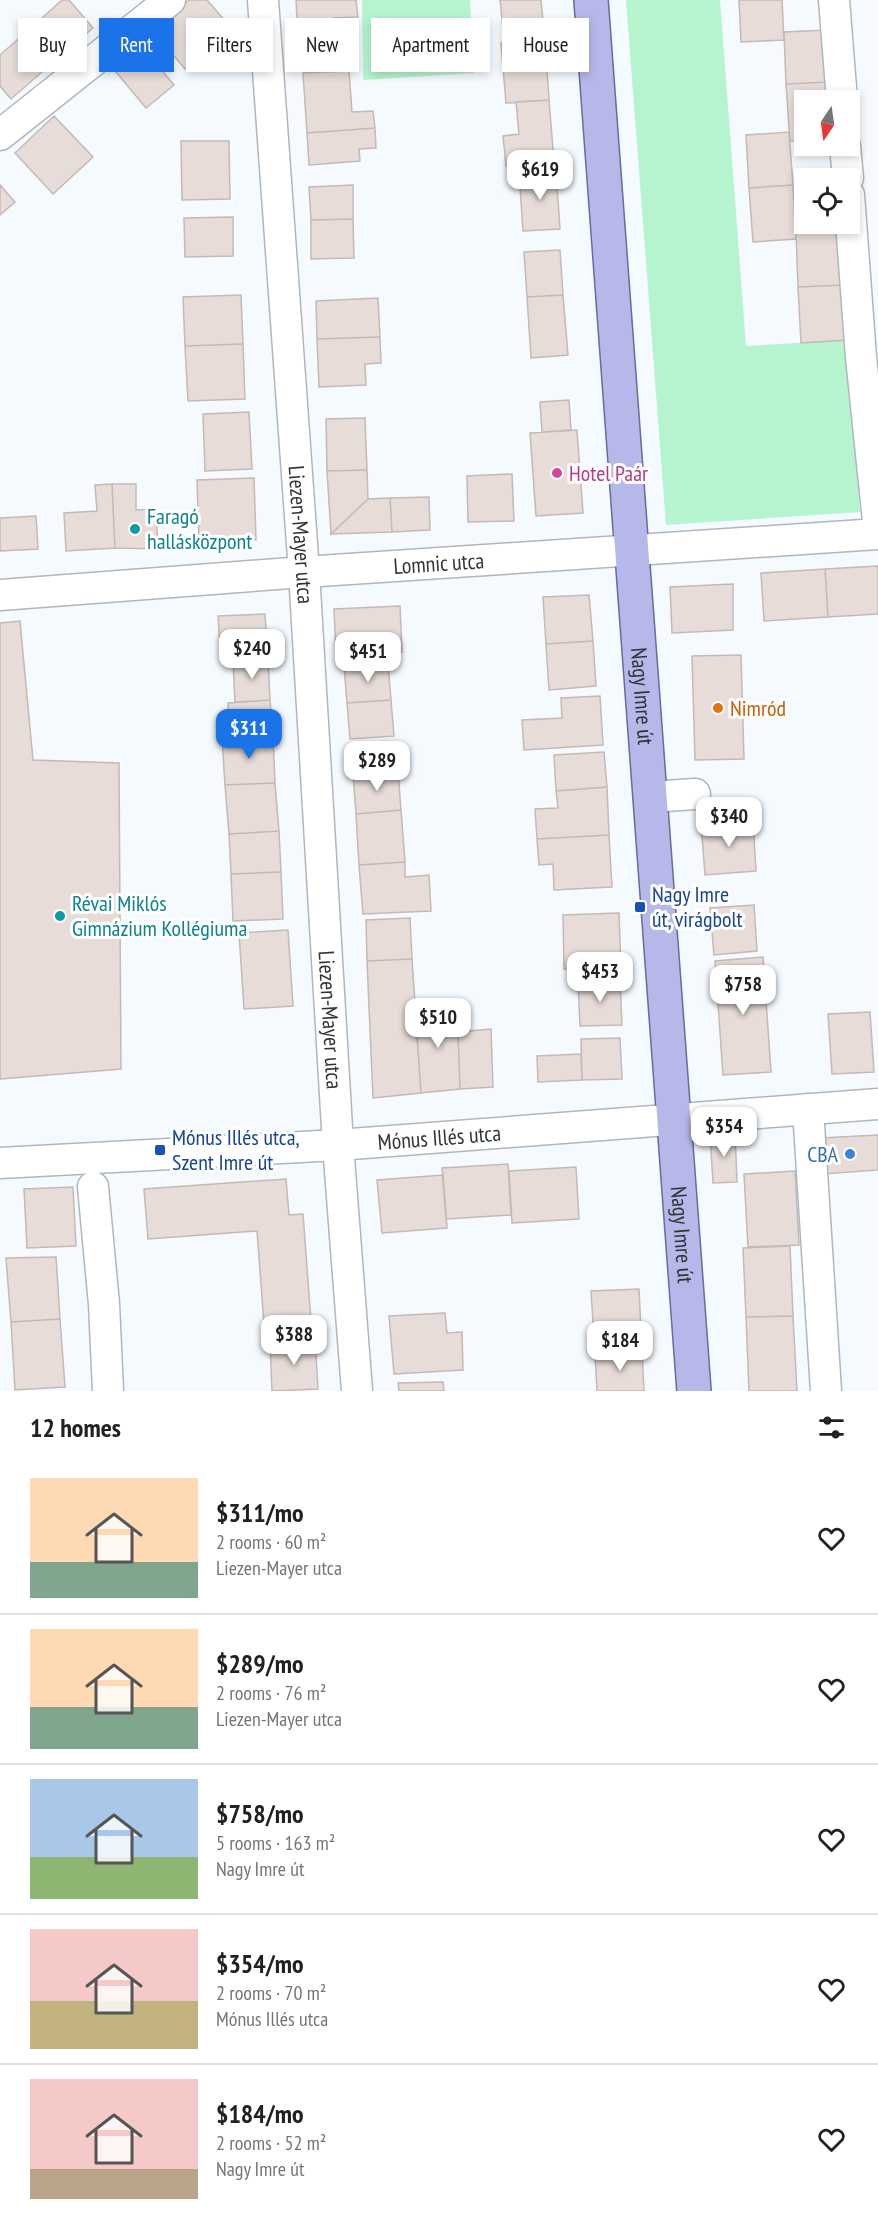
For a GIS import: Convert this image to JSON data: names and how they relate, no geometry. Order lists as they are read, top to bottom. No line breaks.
{"streets":{"main road":["Nagy Imre út"],"street":["Liezen-Mayer utca","Lomnic utca","Mónus Illés utca"]},"crossings":[["Liezen-Mayer utca","Lomnic utca"],["Liezen-Mayer utca","Mónus Illés utca"],["Lomnic utca","Nagy Imre út"],["Nagy Imre út","Mónus Illés utca"]],"places":{"other":["Hotel Paár","Faragó hallásközpont","Nimród","Révai Miklós Gimnázium Kollégiuma","CBA"],"transit":["Nagy Imre út, virágbolt","Mónus Illés utca, Szent Imre út"]},"north":"bottom","page":{"chip":["Buy","Rent","Filters","New","Apartment","House"],"price":["$619","$240","$451","$311","$289","$340","$453","$758","$510","$354","$388","$184"],"heading":"12 homes","list":[{"name":"$311/mo","note":"2 rooms · 60 m² · Liezen-Mayer utca"},{"name":"$289/mo","note":"2 rooms · 76 m² · Liezen-Mayer utca"},{"name":"$758/mo","note":"5 rooms · 163 m² · Nagy Imre út"},{"name":"$354/mo","note":"2 rooms · 70 m² · Mónus Illés utca"},{"name":"$184/mo","note":"2 rooms · 52 m² · Nagy Imre út"}]}}
